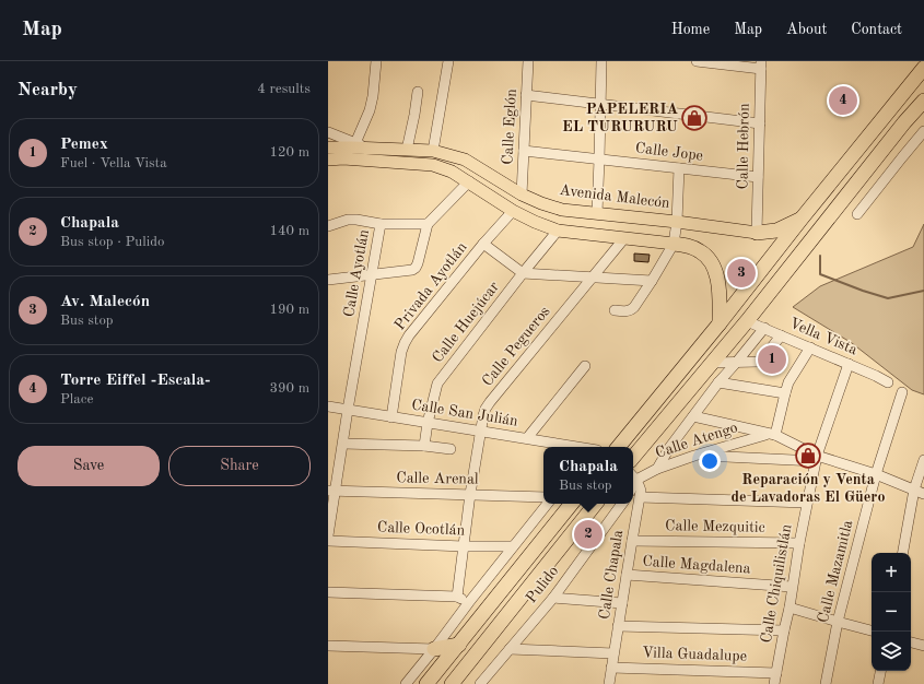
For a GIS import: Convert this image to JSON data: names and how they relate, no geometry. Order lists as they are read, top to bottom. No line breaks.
{"streets":{"highway":["Avenida Malecón"],"street":["Calle Eglón","Calle Hebrón","Calle Jope","Calle Ayotlán","Privada Ayotlán","Calle Huejúcar","Vella Vista","Calle Pegueros","Calle San Julián","Calle Atengo","Calle Arenal","Calle Mezquitic","Calle Ocotlán","Calle Magdalena","Calle Mazamitla","Calle Chapala","Calle Chiquilistlán","Pulido","Villa Guadalupe"]},"crossings":[["Calle Eglón","Calle Jope"],["Calle Eglón","Avenida Malecón"],["Calle Hebrón","Calle Jope"],["Calle Hebrón","Avenida Malecón"],["Calle Ayotlán","Calle San Julián"],["Calle Ayotlán","Calle Arenal"],["Privada Ayotlán","Calle San Julián"],["Calle Huejúcar","Calle San Julián"],["Vella Vista","Calle Chiquilistlán"],["Calle Pegueros","Calle San Julián"],["Calle Pegueros","Calle Arenal"],["Calle Pegueros","Calle Ocotlán"],["Calle Atengo","Calle Chapala"],["Calle Mezquitic","Calle Chapala"],["Calle Mezquitic","Calle Chiquilistlán"],["Calle Magdalena","Calle Chapala"],["Calle Magdalena","Calle Chiquilistlán"],["Calle Chapala","Villa Guadalupe"],["Calle Chiquilistlán","Villa Guadalupe"]],"places":{"shop":["PAPELERIA EL TURURURU","Reparación y Venta de Lavadoras El Güero"]},"page":{"header":"Map","nav":["Home","Map","About","Contact"],"heading":["Nearby","4 results"],"pins":["4","3","1","2"],"list":[{"mark":"1","name":"Pemex","note":"Fuel · Vella Vista","value":"120 m"},{"mark":"2","name":"Chapala","note":"Bus stop · Pulido","value":"140 m"},{"mark":"3","name":"Av. Malecón","note":"Bus stop","value":"190 m"},{"mark":"4","name":"Torre Eiffel -Escala-","note":"Place","value":"390 m"}],"buttons":["Save","Share"],"popup":["Chapala","Bus stop"],"map_buttons":["+","−"]}}
